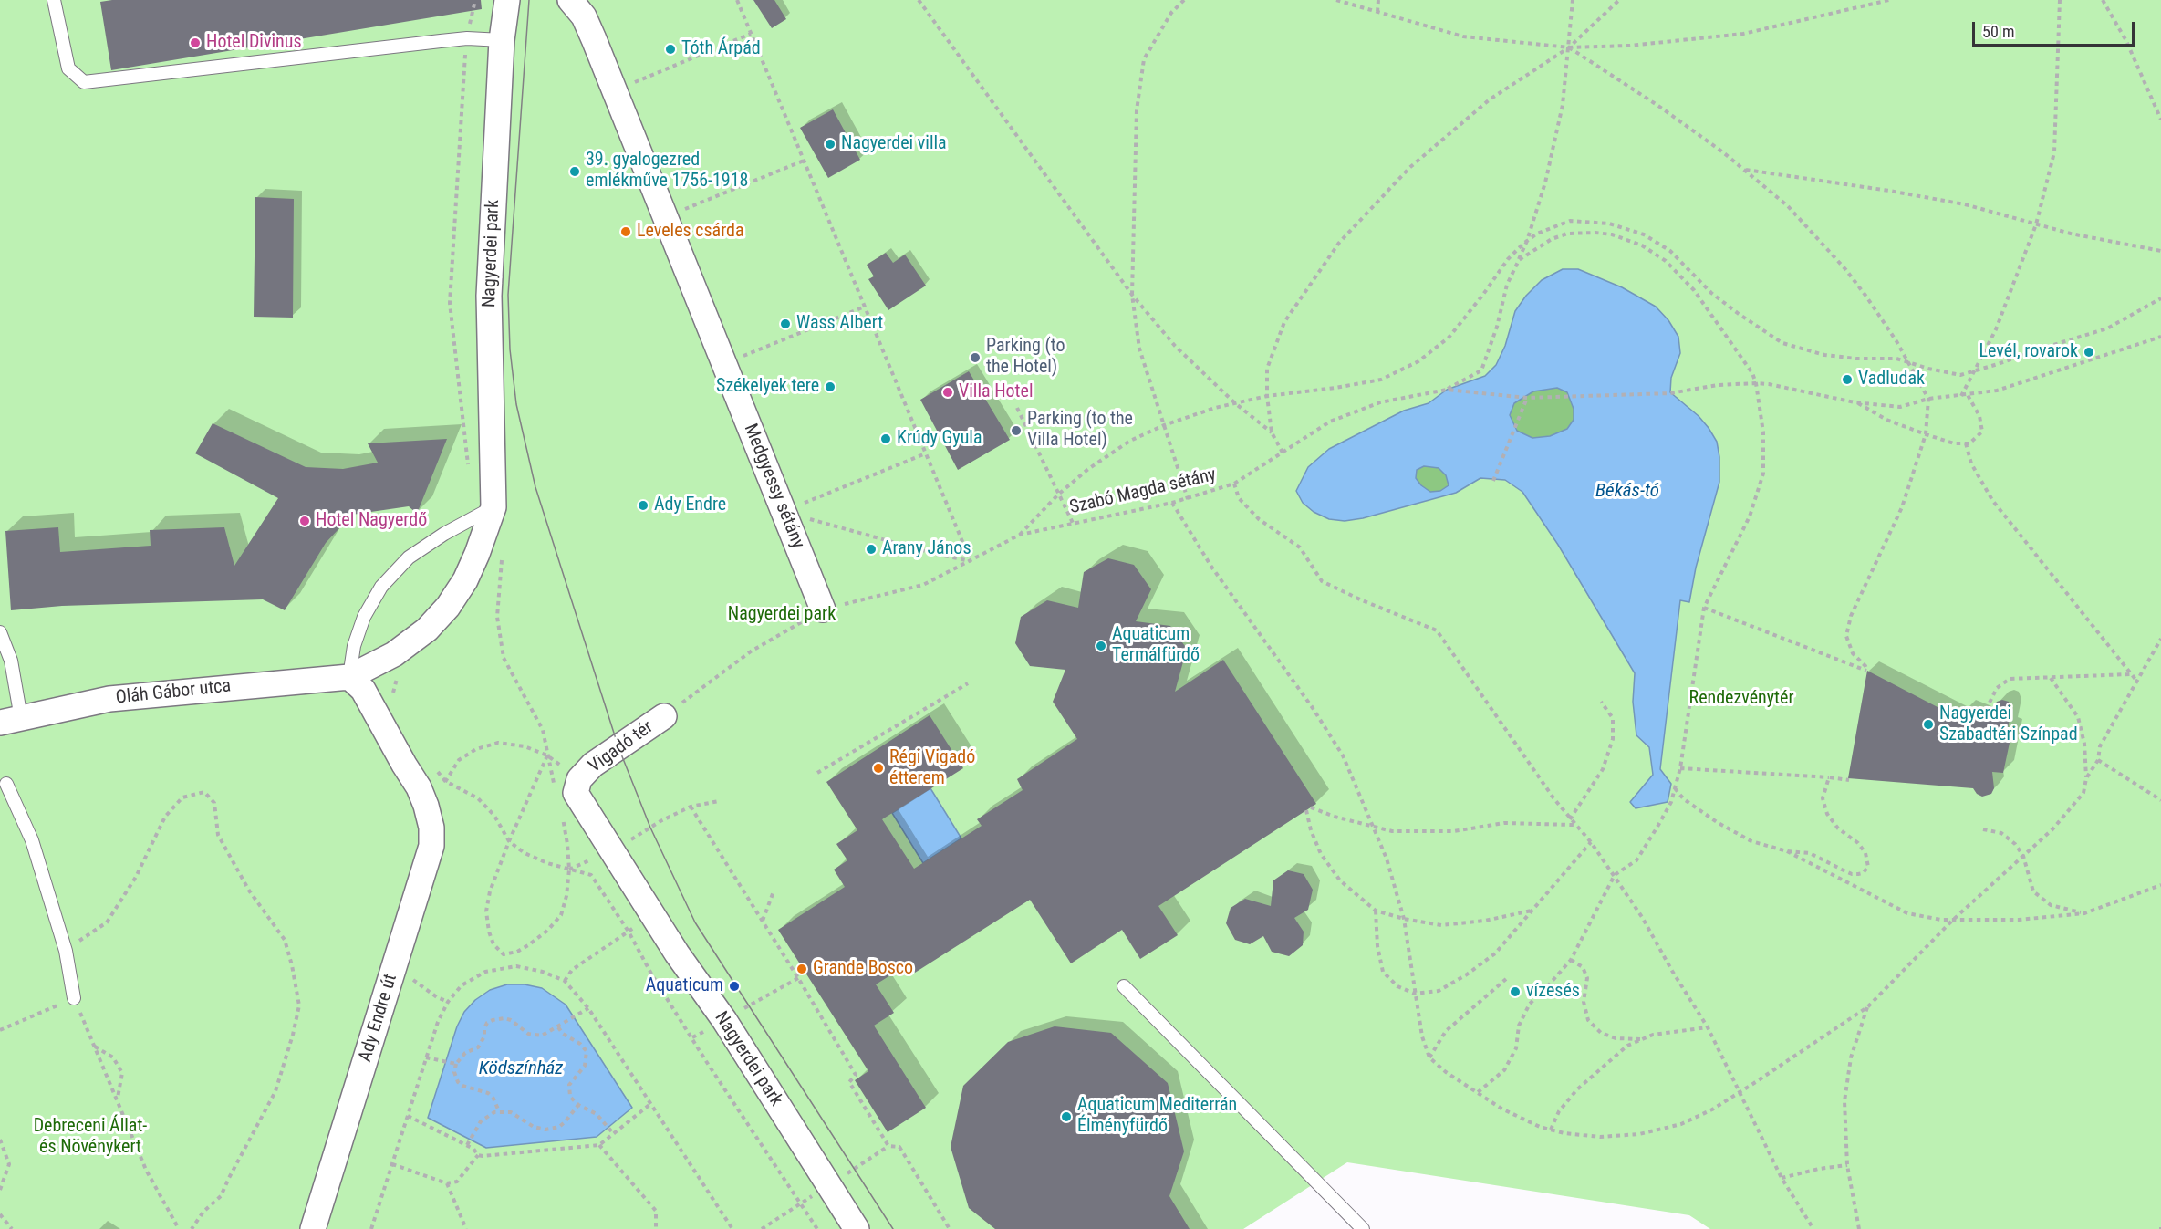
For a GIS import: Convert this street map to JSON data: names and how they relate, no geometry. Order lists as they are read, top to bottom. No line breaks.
{"streets":{"street":["Nagyerdei park","Medgyessy sétány","Oláh Gábor utca","Vigadó tér","Ady Endre út"],"path":["Szabó Magda sétány"]},"crossings":[["Nagyerdei park","Vigadó tér"],["Oláh Gábor utca","Ady Endre út"]],"water":["Békás-tó","Ködszínház"],"parks":["Nagyerdei park","Rendezvénytér","Debreceni Állat- és Növénykert"],"places":["Hotel Divinus","Tóth Árpád","Nagyerdei villa","39. gyalogezred emlékműve 1756-1918","Leveles csárda","Wass Albert","Levél, rovarok","Parking (to the Hotel)","Vadludak","Székelyek tere","Villa Hotel","Parking (to the Villa Hotel)","Krúdy Gyula","Ady Endre","Hotel Nagyerdő","Arany János","Aquaticum Termálfürdő","Nagyerdei Szabadtéri Színpad","Régi Vigadó étterem","Grande Bosco","Aquaticum","vízesés","Aquaticum Mediterrán Élményfürdő"],"scale_bar":"50 m"}
